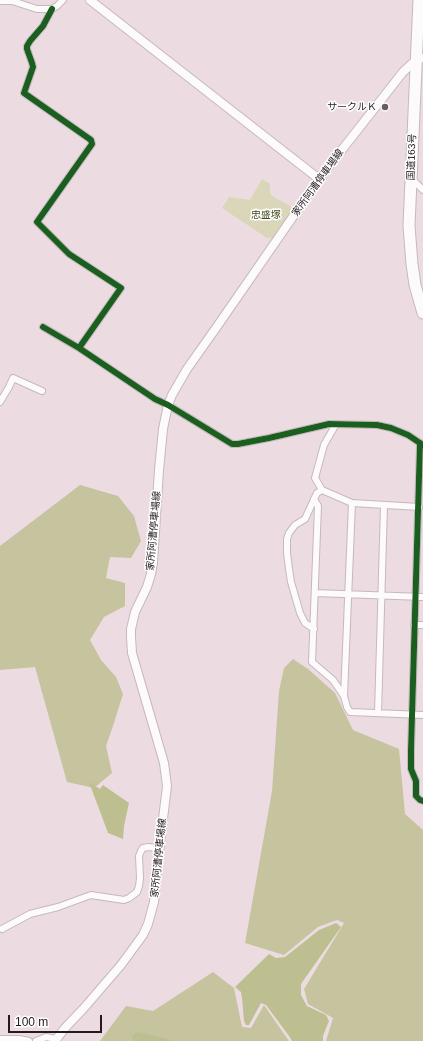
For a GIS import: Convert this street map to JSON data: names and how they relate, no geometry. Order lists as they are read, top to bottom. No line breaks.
{"streets":{"highway":["国道163号"],"main road":["家所阿漕停車場線"]},"crossings":[["国道163号","家所阿漕停車場線"]],"parks":["忠盛塚"],"places":["サークルＫ"],"scale_bar":"100 m"}
